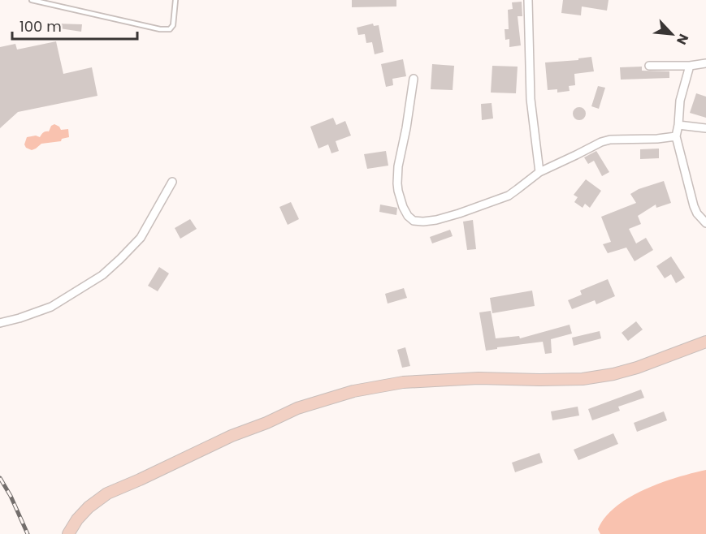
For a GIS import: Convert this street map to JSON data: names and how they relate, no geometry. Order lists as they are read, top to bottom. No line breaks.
{"scale_bar":"100 m","north":"bottom right"}
